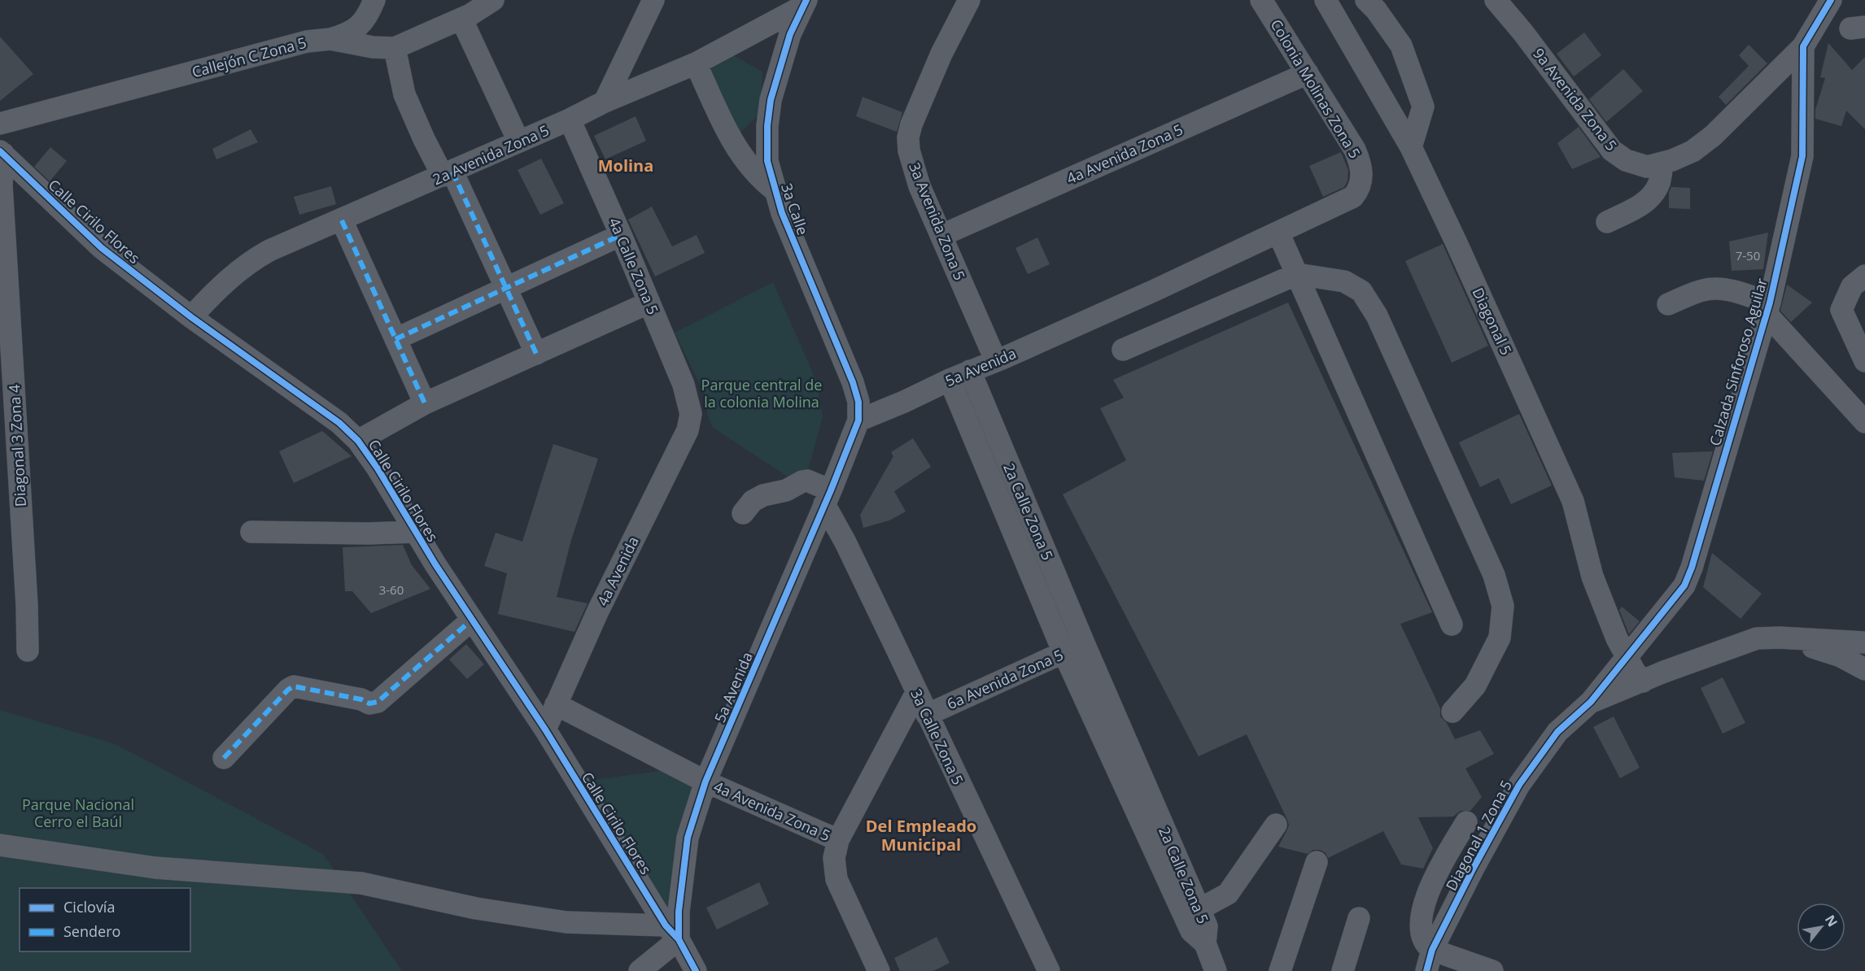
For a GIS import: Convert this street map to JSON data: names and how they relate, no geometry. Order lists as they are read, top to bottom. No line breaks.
{"streets":{"street":["Callejón C Zona 5","Colonia Molinas Zona 5","9a Avenida Zona 5","4a Avenida Zona 5","2a Avenida Zona 5","3a Calle","Calle Cirilo Flores","3a Avenida Zona 5","4a Calle Zona 5","Diagonal 5","Calzada Sinforoso Aguilar","5a Avenida","Diagonal 3 Zona 4","2a Calle Zona 5","4a Avenida","6a Avenida Zona 5","3a Calle Zona 5","Diagonal 1 Zona 5"]},"crossings":[["Colonia Molinas Zona 5","4a Avenida Zona 5"],["Colonia Molinas Zona 5","5a Avenida"],["9a Avenida Zona 5","Calzada Sinforoso Aguilar"],["4a Avenida Zona 5","3a Avenida Zona 5"],["4a Avenida Zona 5","5a Avenida"],["4a Avenida Zona 5","4a Avenida"],["2a Avenida Zona 5","3a Calle"],["2a Avenida Zona 5","Calle Cirilo Flores"],["2a Avenida Zona 5","4a Calle Zona 5"],["3a Calle","5a Avenida"],["Calle Cirilo Flores","5a Avenida"],["Calle Cirilo Flores","Diagonal 3 Zona 4"],["Calle Cirilo Flores","4a Avenida"],["3a Avenida Zona 5","5a Avenida"],["4a Calle Zona 5","4a Avenida"],["Diagonal 5","Calzada Sinforoso Aguilar"],["Calzada Sinforoso Aguilar","Diagonal 1 Zona 5"],["5a Avenida","2a Calle Zona 5"],["5a Avenida","3a Calle Zona 5"],["2a Calle Zona 5","6a Avenida Zona 5"],["6a Avenida Zona 5","3a Calle Zona 5"]],"districts":["Molina","Del Empleado Municipal"],"parks":["Parque central de la colonia Molina","Parque Nacional Cerro el Baúl"],"house_numbers":["7-50","3-60"],"legend":["Ciclovía","Sendero"],"north":"top right"}
